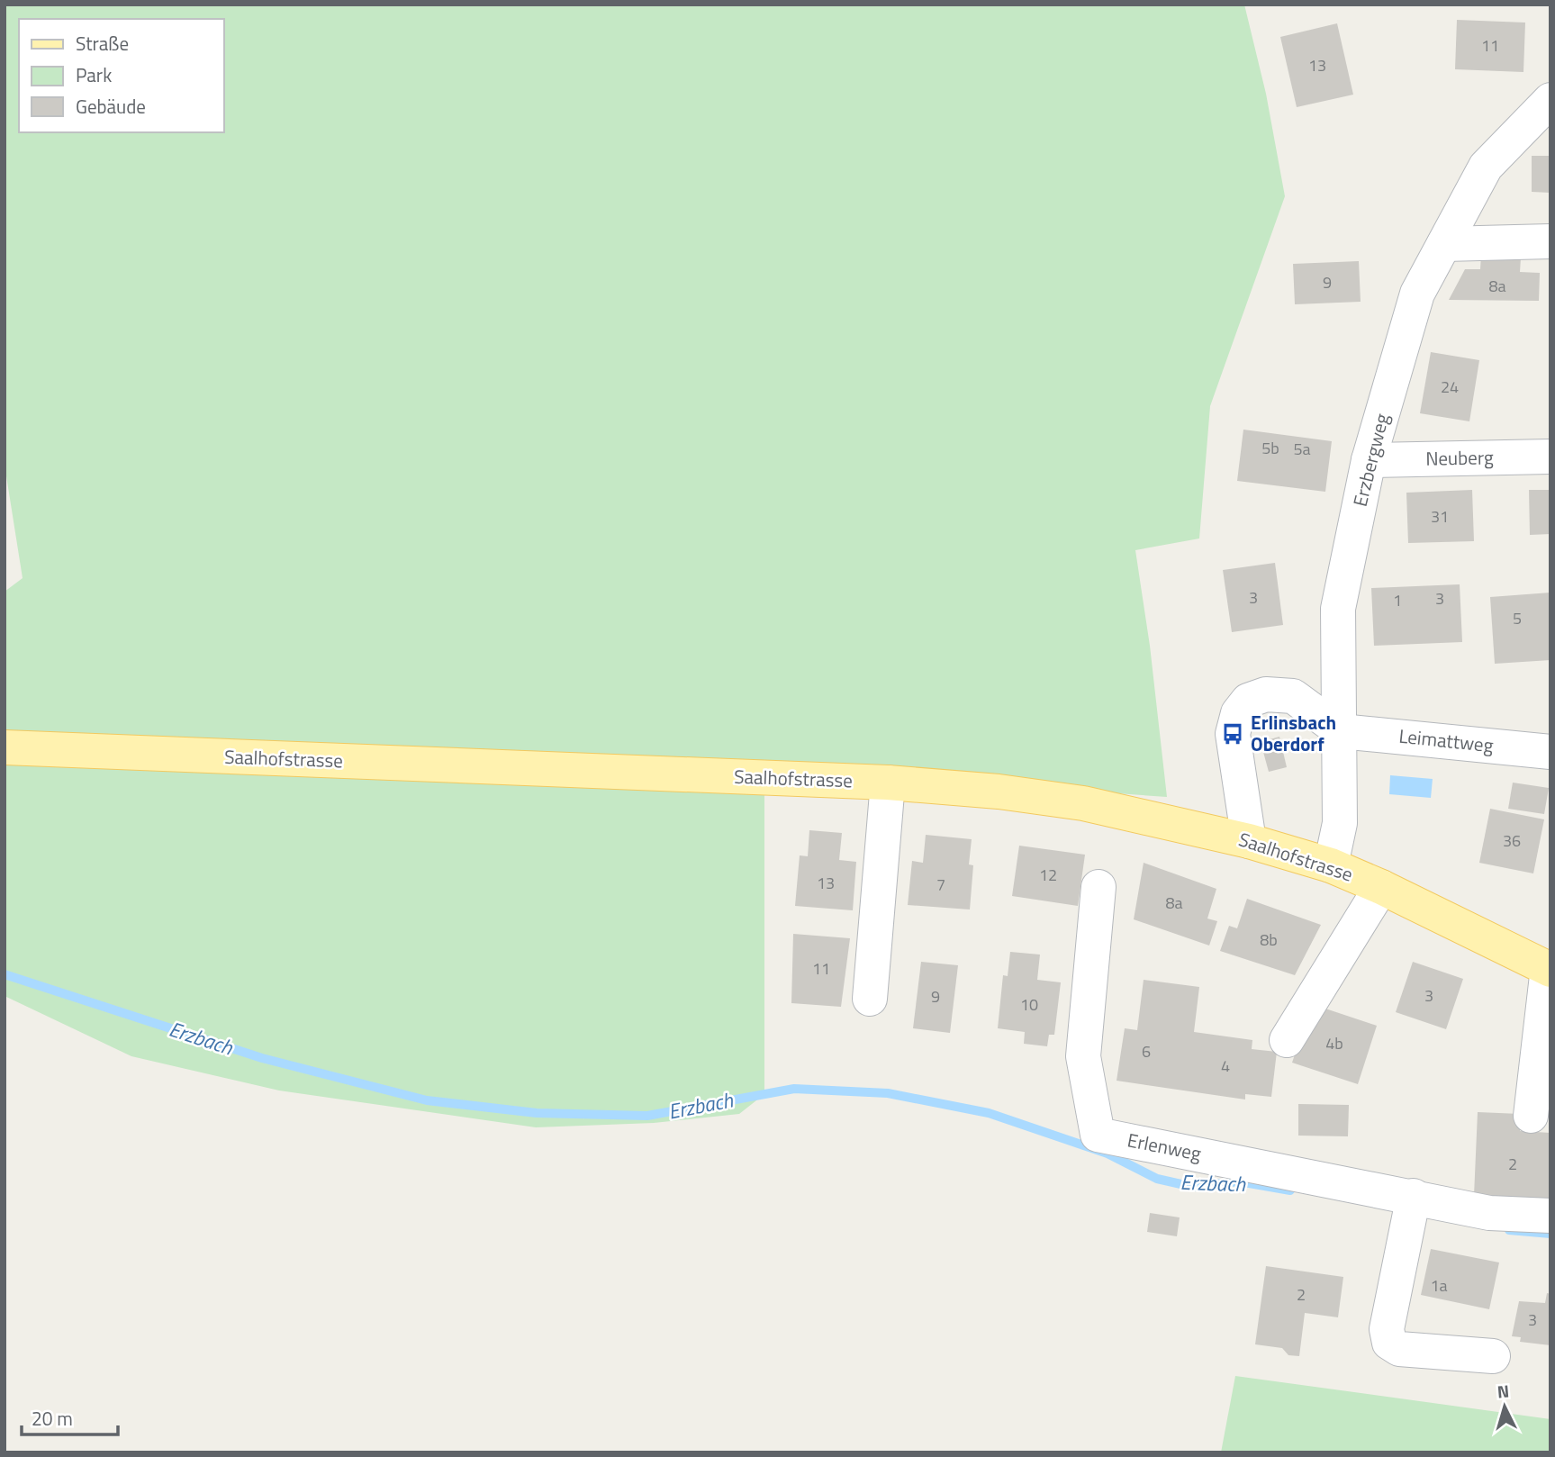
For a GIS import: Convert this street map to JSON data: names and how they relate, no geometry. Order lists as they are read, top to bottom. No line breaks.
{"streets":{"main road":["Saalhofstrasse"],"street":["Neuberg","Erzbergweg","Leimattweg","Erlenweg"]},"crossings":[["Neuberg","Erzbergweg"],["Erzbergweg","Leimattweg"],["Erzbergweg","Saalhofstrasse"]],"water":["Erzbach"],"places":{"bus stop":["Erlinsbach Oberdorf"]},"house_numbers":["11","13","9","8a","24","5b","5a","31","3","3","1","5","36","12","13","7","8a","8b","11","3","9","10","4b","6","4","2","1a","2","3"],"legend":["Straße","Park","Gebäude"],"scale_bar":"20 m","north":"top"}
